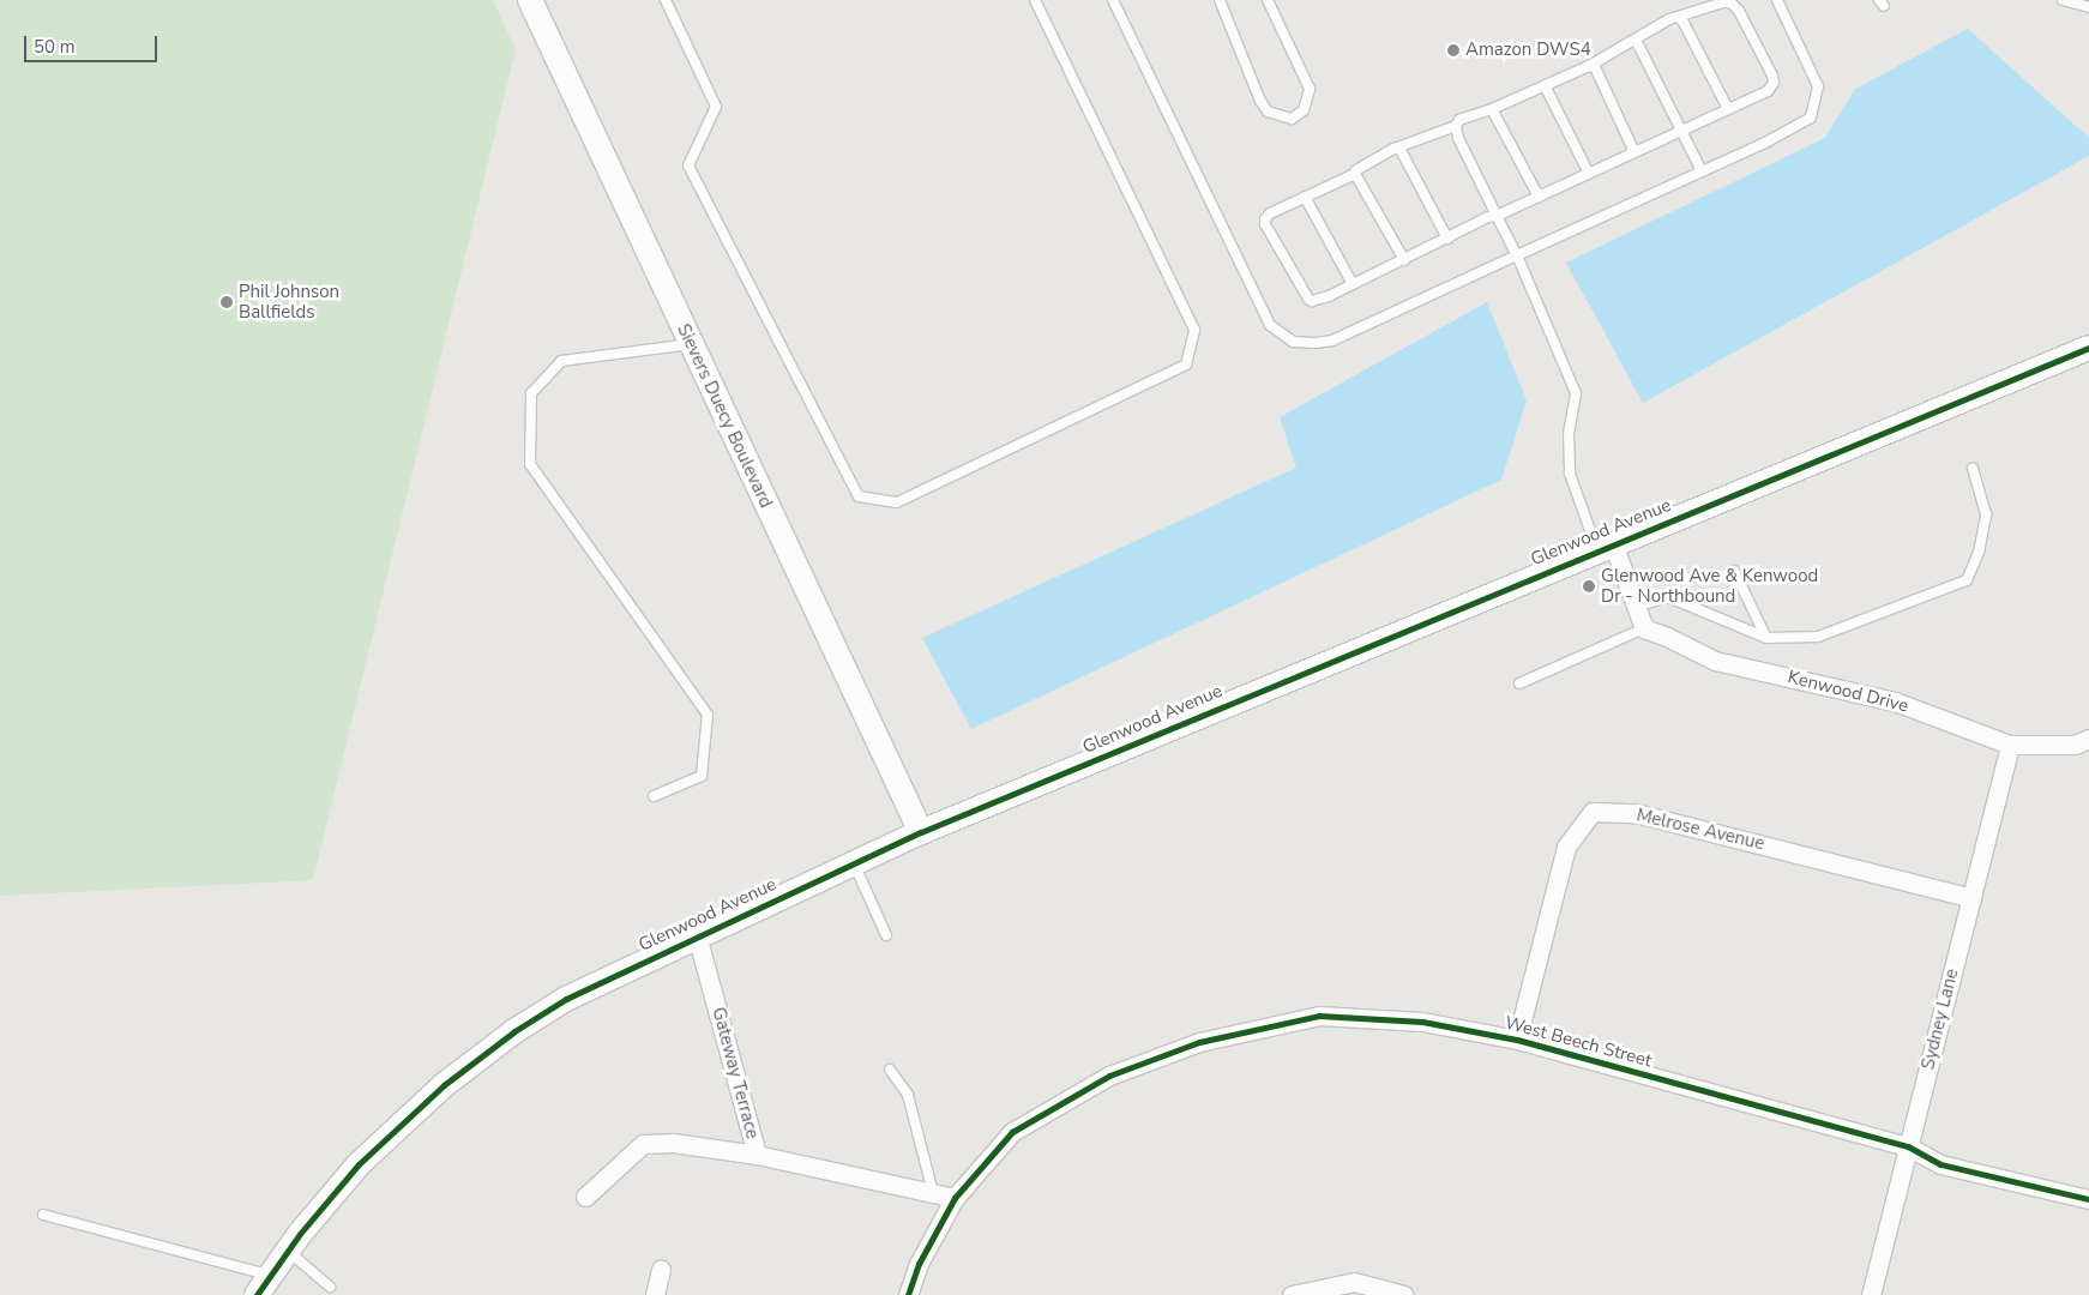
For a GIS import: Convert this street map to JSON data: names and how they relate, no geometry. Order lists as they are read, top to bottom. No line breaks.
{"streets":{"street":["Sievers Duecy Boulevard","Glenwood Avenue","Kenwood Drive","Melrose Avenue","Sydney Lane","West Beech Street","Gateway Terrace"]},"crossings":[["Sievers Duecy Boulevard","Glenwood Avenue"],["Glenwood Avenue","Gateway Terrace"],["Kenwood Drive","Sydney Lane"],["Melrose Avenue","Sydney Lane"],["Melrose Avenue","West Beech Street"],["Sydney Lane","West Beech Street"],["West Beech Street","Gateway Terrace"]],"places":["Amazon DWS4","Phil Johnson Ballfields","Glenwood Ave & Kenwood Dr - Northbound"],"scale_bar":"50 m"}
